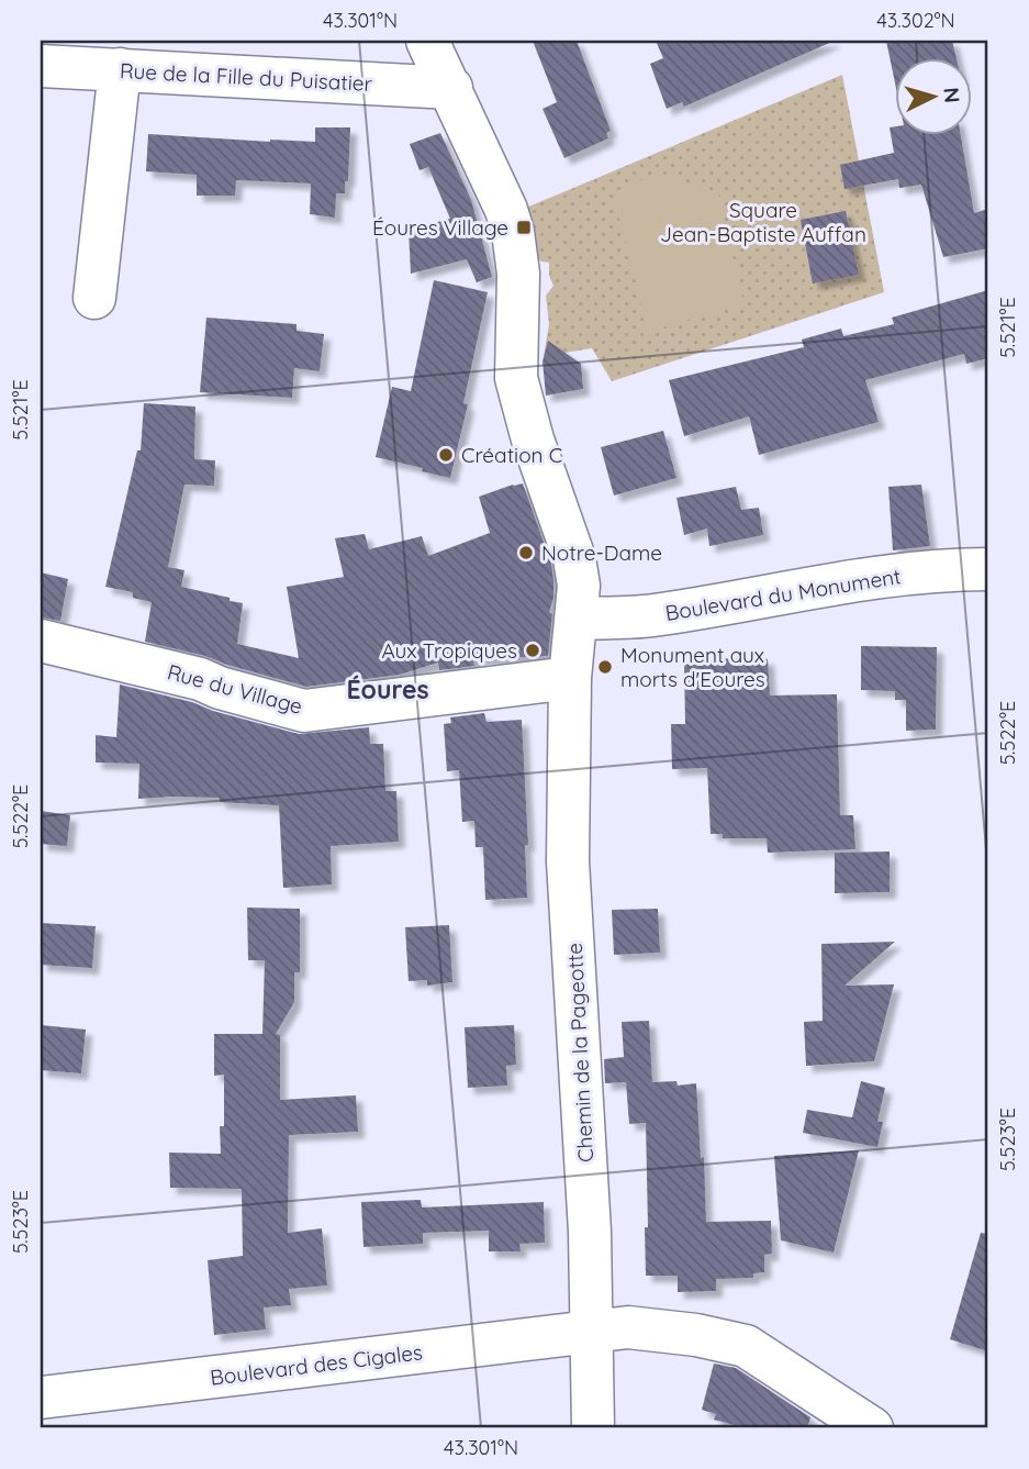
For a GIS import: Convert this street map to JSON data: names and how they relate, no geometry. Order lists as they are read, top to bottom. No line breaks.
{"streets":{"street":["Rue de la Fille du Puisatier","Boulevard du Monument","Rue du Village","Chemin de la Pageotte","Boulevard des Cigales"]},"crossings":[["Rue de la Fille du Puisatier","Chemin de la Pageotte"],["Boulevard du Monument","Chemin de la Pageotte"],["Rue du Village","Chemin de la Pageotte"],["Chemin de la Pageotte","Boulevard des Cigales"]],"districts":["Éoures"],"parks":["Square Jean-Baptiste Auffan"],"places":{"transit":["Éoures Village"],"other":["Création C","Notre-Dame","Aux Tropiques","Monument aux morts d'Eoures"]},"north":"right","coordinates":["43.301°N","43.302°N","5.521°E","5.522°E","5.523°E"]}
